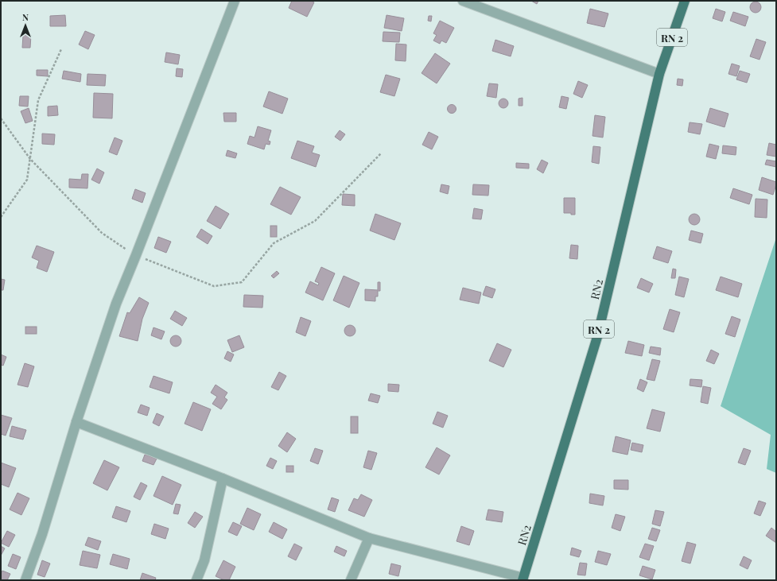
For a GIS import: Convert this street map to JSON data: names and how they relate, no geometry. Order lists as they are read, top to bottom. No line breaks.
{"streets":{"main road":["RN 2","RN2"]},"north":"top"}
